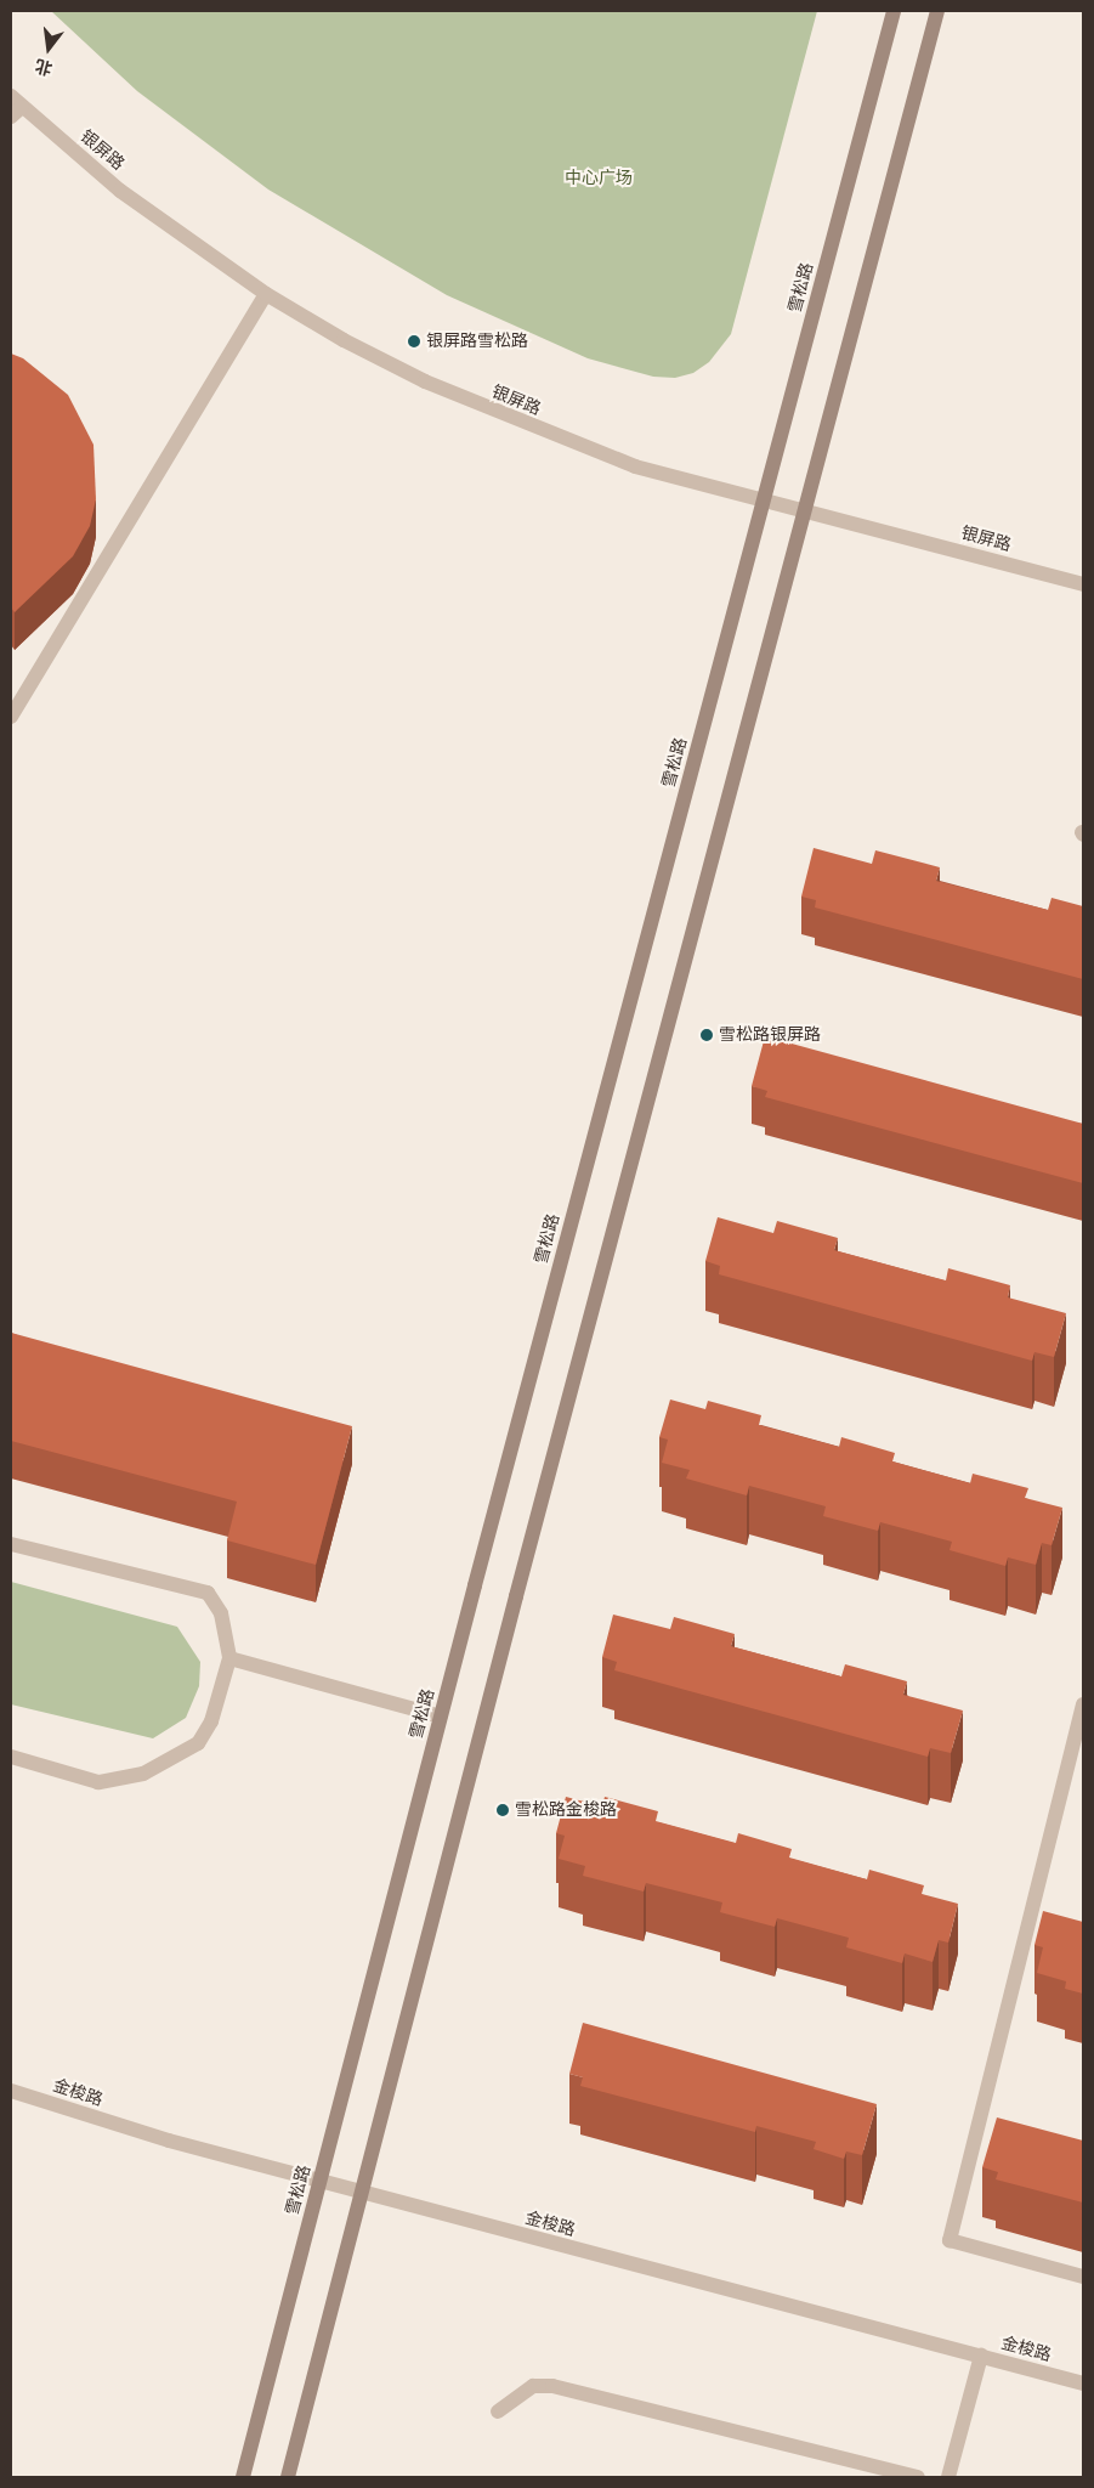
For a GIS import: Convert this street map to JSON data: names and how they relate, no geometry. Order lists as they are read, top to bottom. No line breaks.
{"streets":{"main road":["雪松路"],"street":["银屏路","金梭路"]},"crossings":[["银屏路","雪松路"],["雪松路","金梭路"]],"parks":["中心广场"],"places":["银屏路雪松路","雪松路银屏路","雪松路金梭路"],"north":"bottom"}
